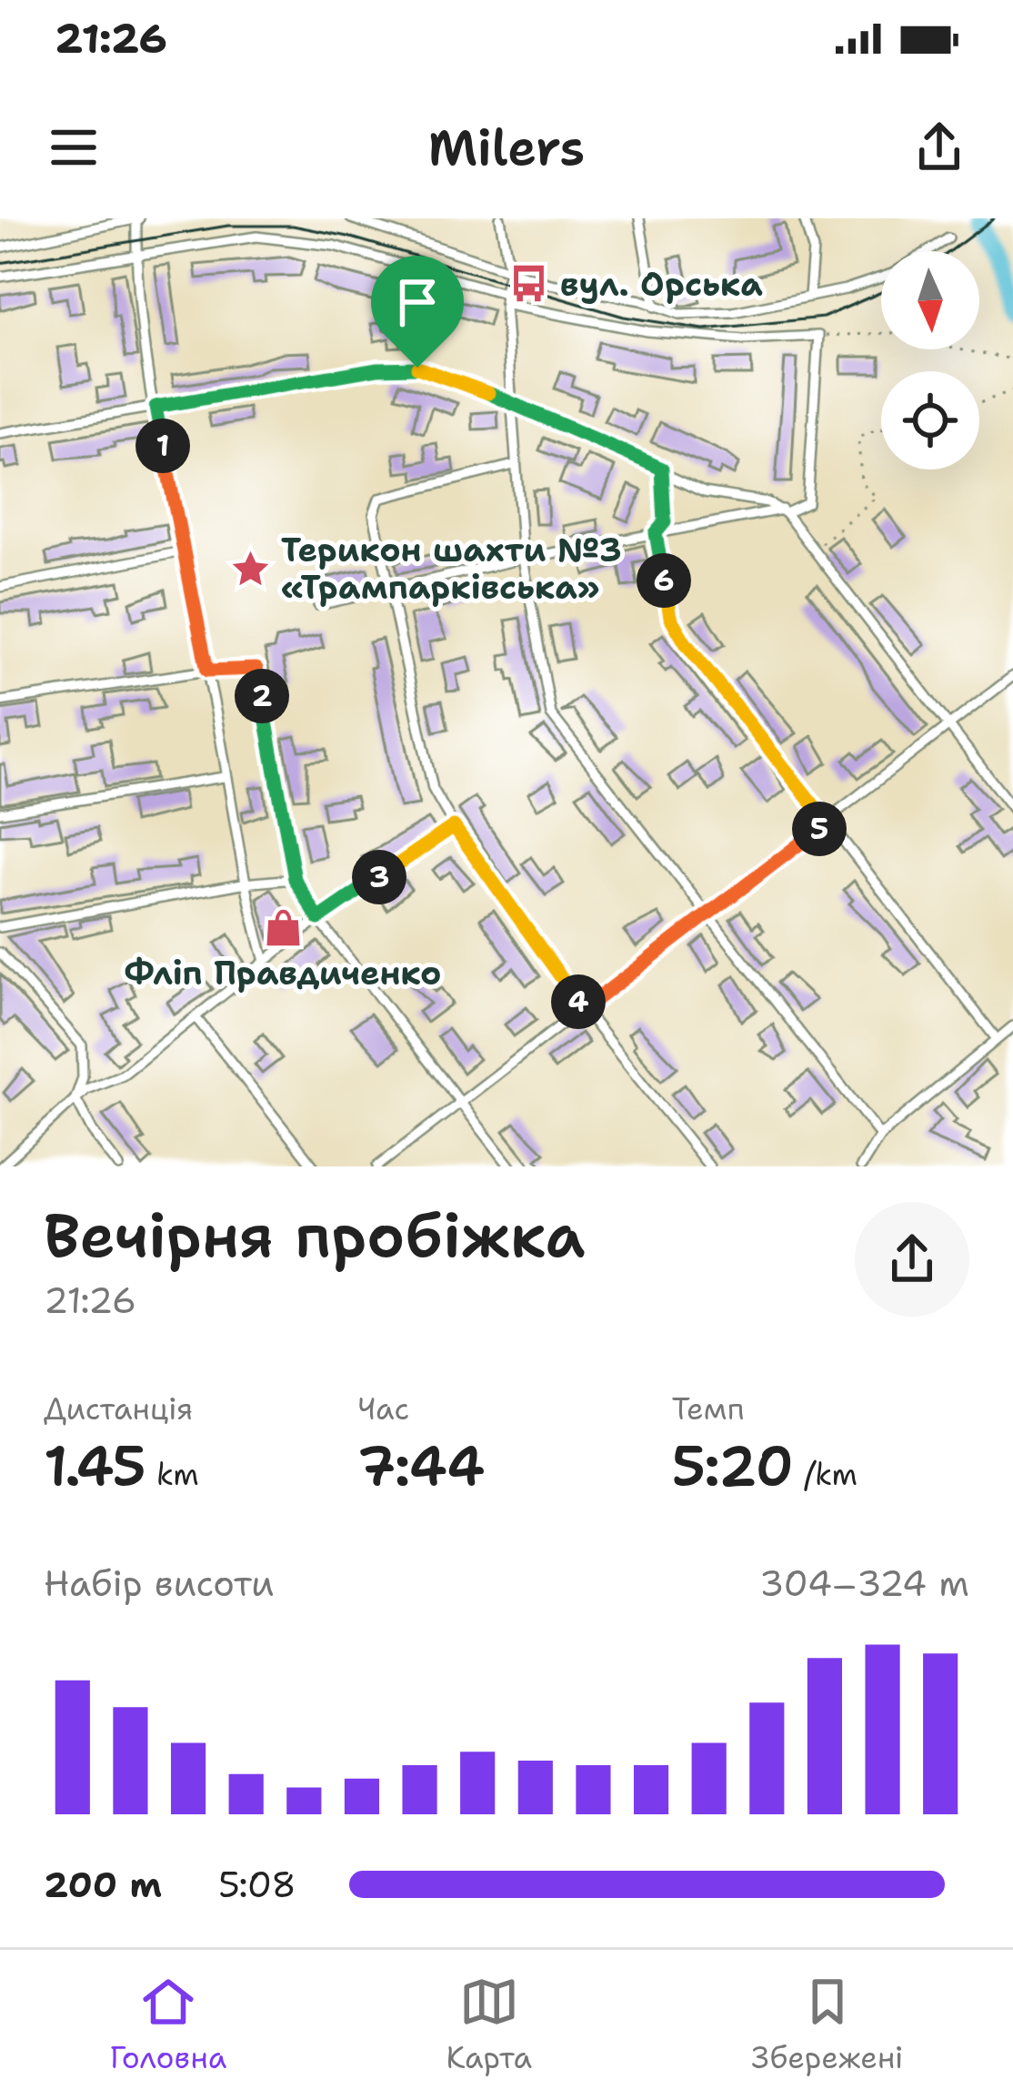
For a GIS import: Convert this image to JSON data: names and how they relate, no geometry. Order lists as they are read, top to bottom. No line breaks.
{"places":{"bus stop":["вул. Орська"],"place":["Терикон шахти №3 «Трампарківська»"],"shop":["Фліп Правдиченко"]},"north":"bottom","page":{"status":"21:26","header":"Milers","pins":["1","6","2","5","3","4"],"heading":["Вечірня пробіжка","21:26"],"stats":[["Дистанція","1.45 km"],["Час","7:44"],["Темп","5:20 /km"]],"chart":["Набір висоти","304–324 m"],"list":[{"name":"200 m","note":"5:08"}],"tabs":["Головна","Карта","Збережені"]}}
